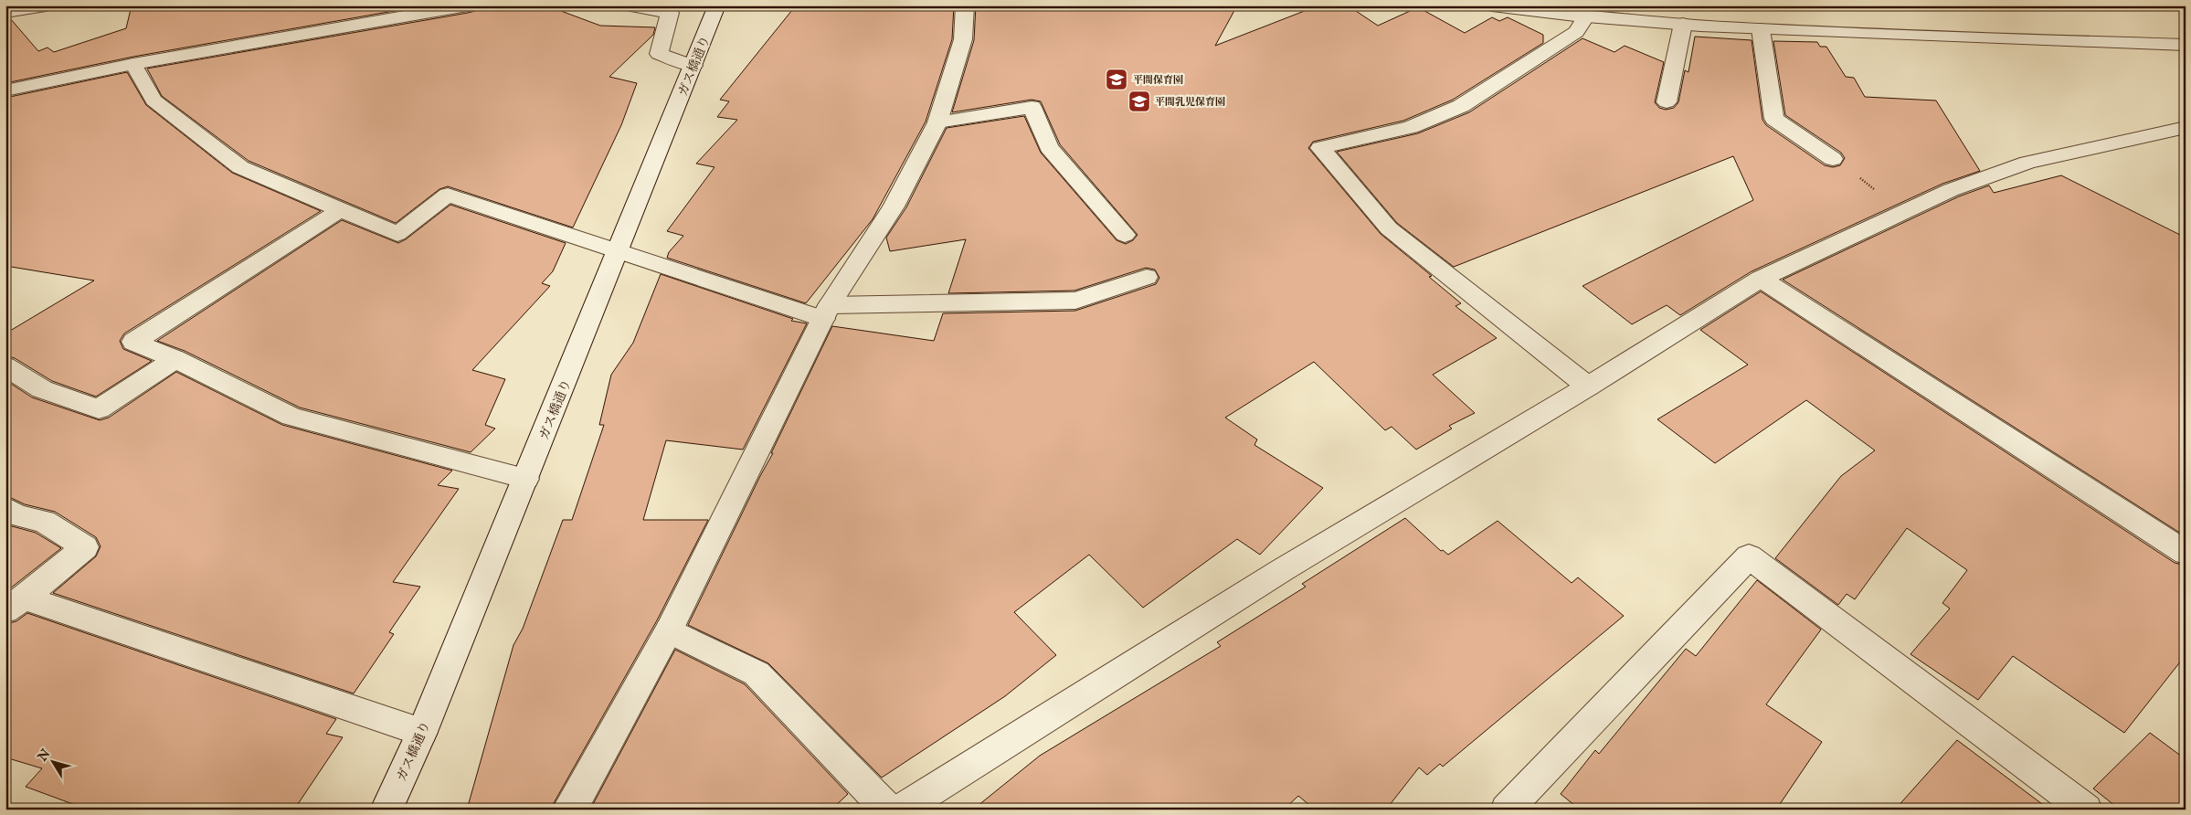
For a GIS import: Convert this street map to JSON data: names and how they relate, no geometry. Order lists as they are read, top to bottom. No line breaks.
{"streets":{"street":["ガス橋通り"]},"places":{"school or university":["平間保育園","平間乳児保育園"]},"north":"top left"}
